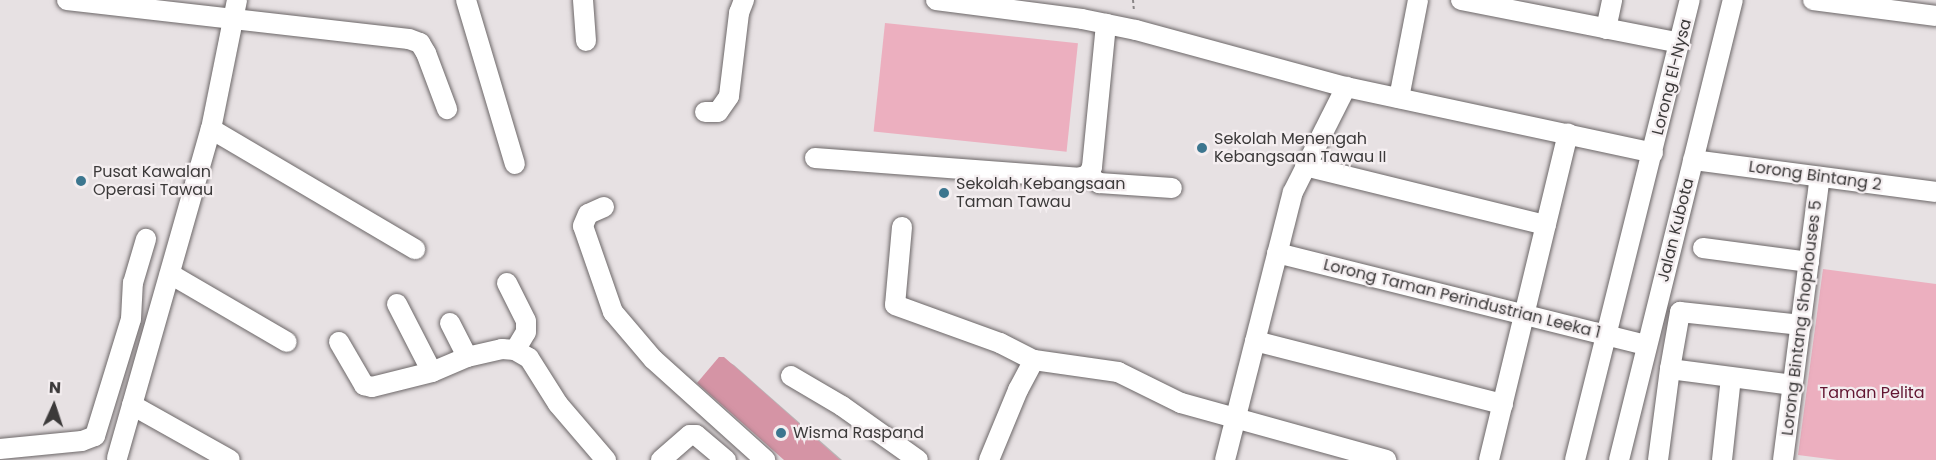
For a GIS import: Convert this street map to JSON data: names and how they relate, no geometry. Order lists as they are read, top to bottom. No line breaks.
{"streets":{"street":["Lorong El-Nysa","Lorong Bintang 2","Jalan Kubota","Lorong Taman Perindustrian Leeka 1","Lorong Bintang Shophouses 5"]},"crossings":[["Lorong El-Nysa","Jalan Kubota"],["Lorong El-Nysa","Lorong Taman Perindustrian Leeka 1"],["Lorong Bintang 2","Jalan Kubota"],["Lorong Bintang 2","Lorong Bintang Shophouses 5"],["Jalan Kubota","Lorong Taman Perindustrian Leeka 1"]],"parks":["Taman Pelita"],"places":["Sekolah Menengah Kebangsaan Tawau II","Pusat Kawalan Operasi Tawau","Sekolah Kebangsaan Taman Tawau","Wisma Raspand"],"north":"top"}
